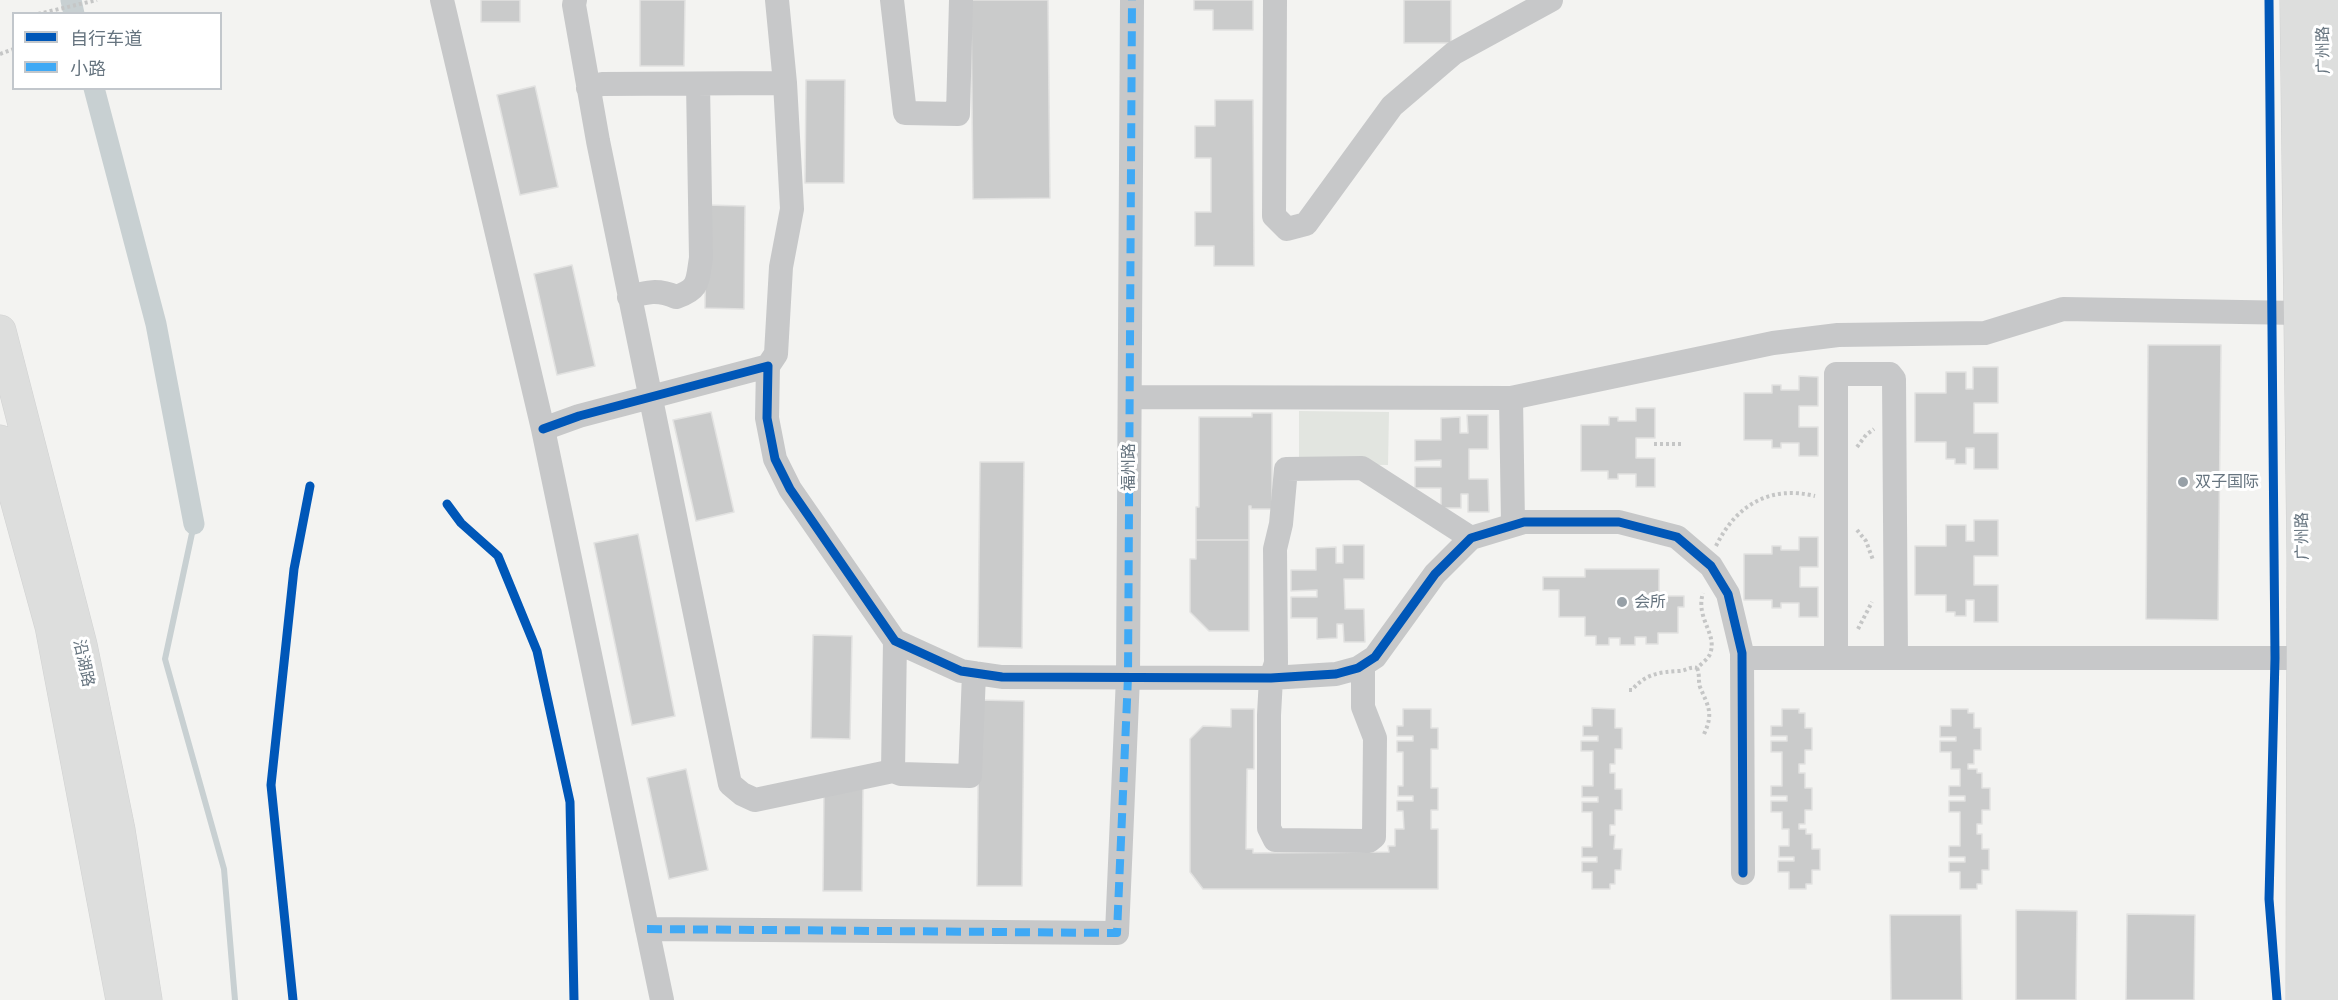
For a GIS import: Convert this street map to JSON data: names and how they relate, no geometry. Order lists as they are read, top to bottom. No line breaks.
{"streets":{"main road":["广州路","沿湖路"],"street":["福州路"]},"places":["双子国际","会所"],"legend":["自行车道","小路"]}
